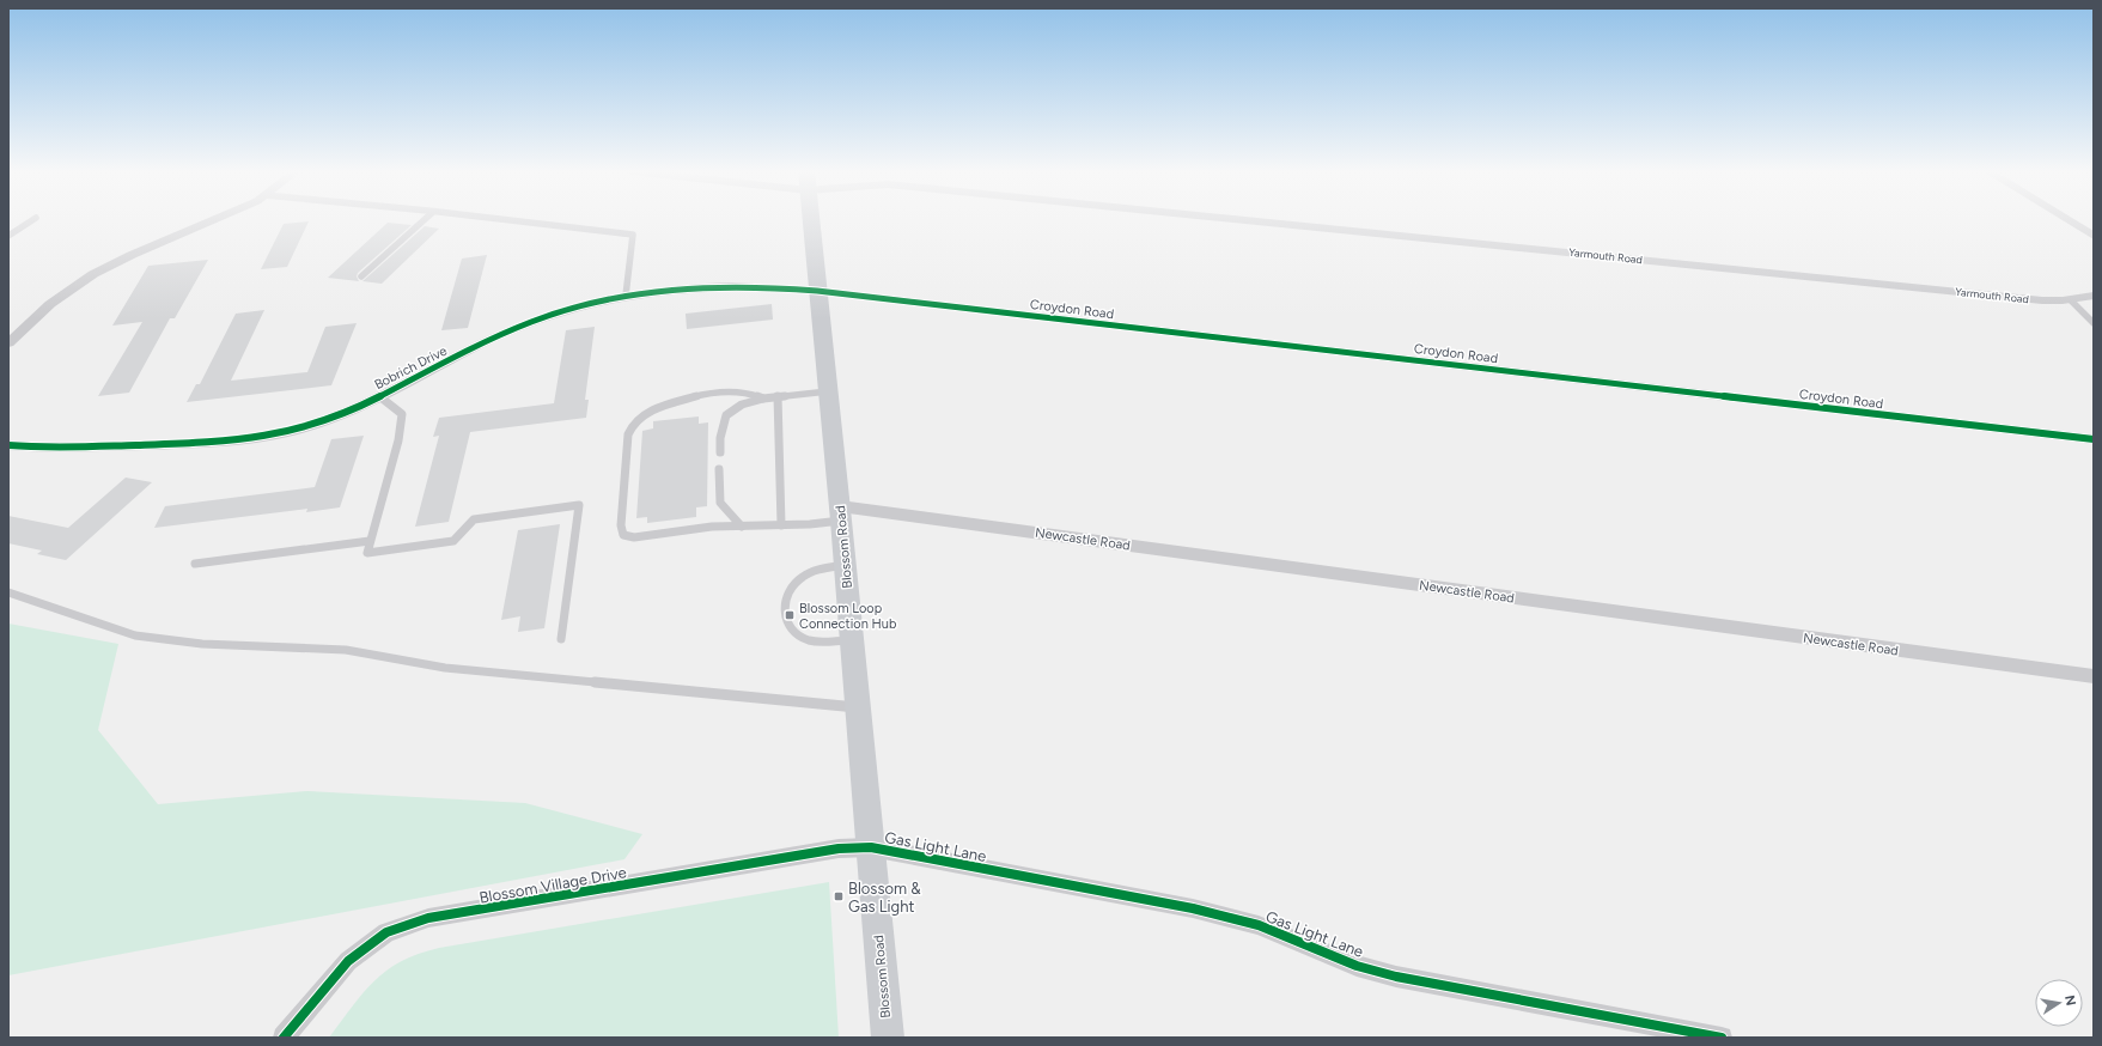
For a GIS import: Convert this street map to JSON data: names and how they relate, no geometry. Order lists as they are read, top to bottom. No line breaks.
{"streets":{"street":["Yarmouth Road","Croydon Road","Bobrich Drive","Newcastle Road","Blossom Road","Gas Light Lane","Blossom Village Drive"]},"crossings":[["Croydon Road","Bobrich Drive"],["Croydon Road","Blossom Road"],["Bobrich Drive","Blossom Road"],["Newcastle Road","Blossom Road"],["Blossom Road","Gas Light Lane"],["Blossom Road","Blossom Village Drive"],["Gas Light Lane","Blossom Village Drive"]],"places":{"transit":["Blossom Loop Connection Hub","Blossom & Gas Light"]},"north":"right"}
